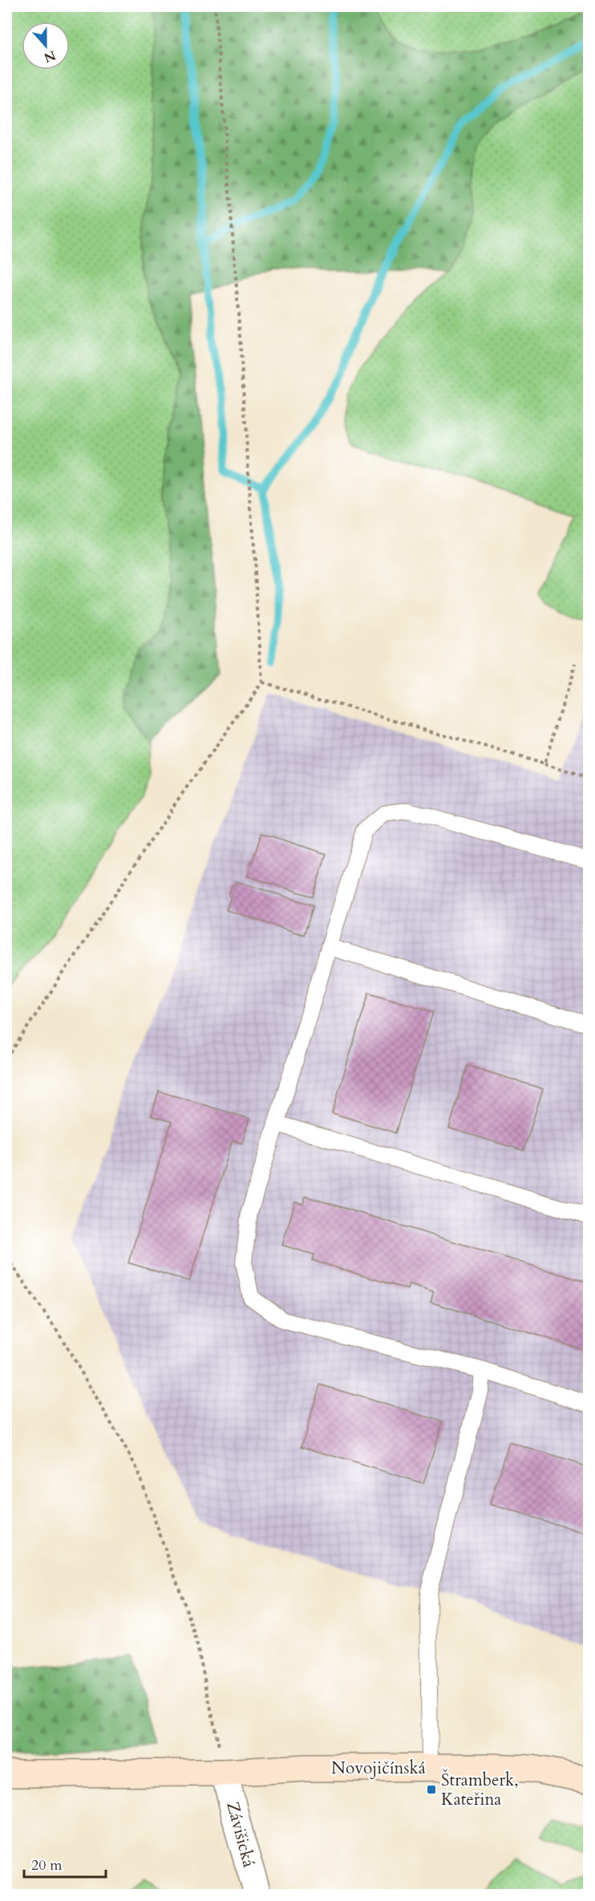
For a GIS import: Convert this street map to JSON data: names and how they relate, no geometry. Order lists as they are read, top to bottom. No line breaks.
{"streets":{"street":["Novojičínská","Závišická"]},"crossings":[["Novojičínská","Závišická"]],"places":{"transit":["Štramberk, Kateřina"]},"scale_bar":"20 m","north":"bottom"}
